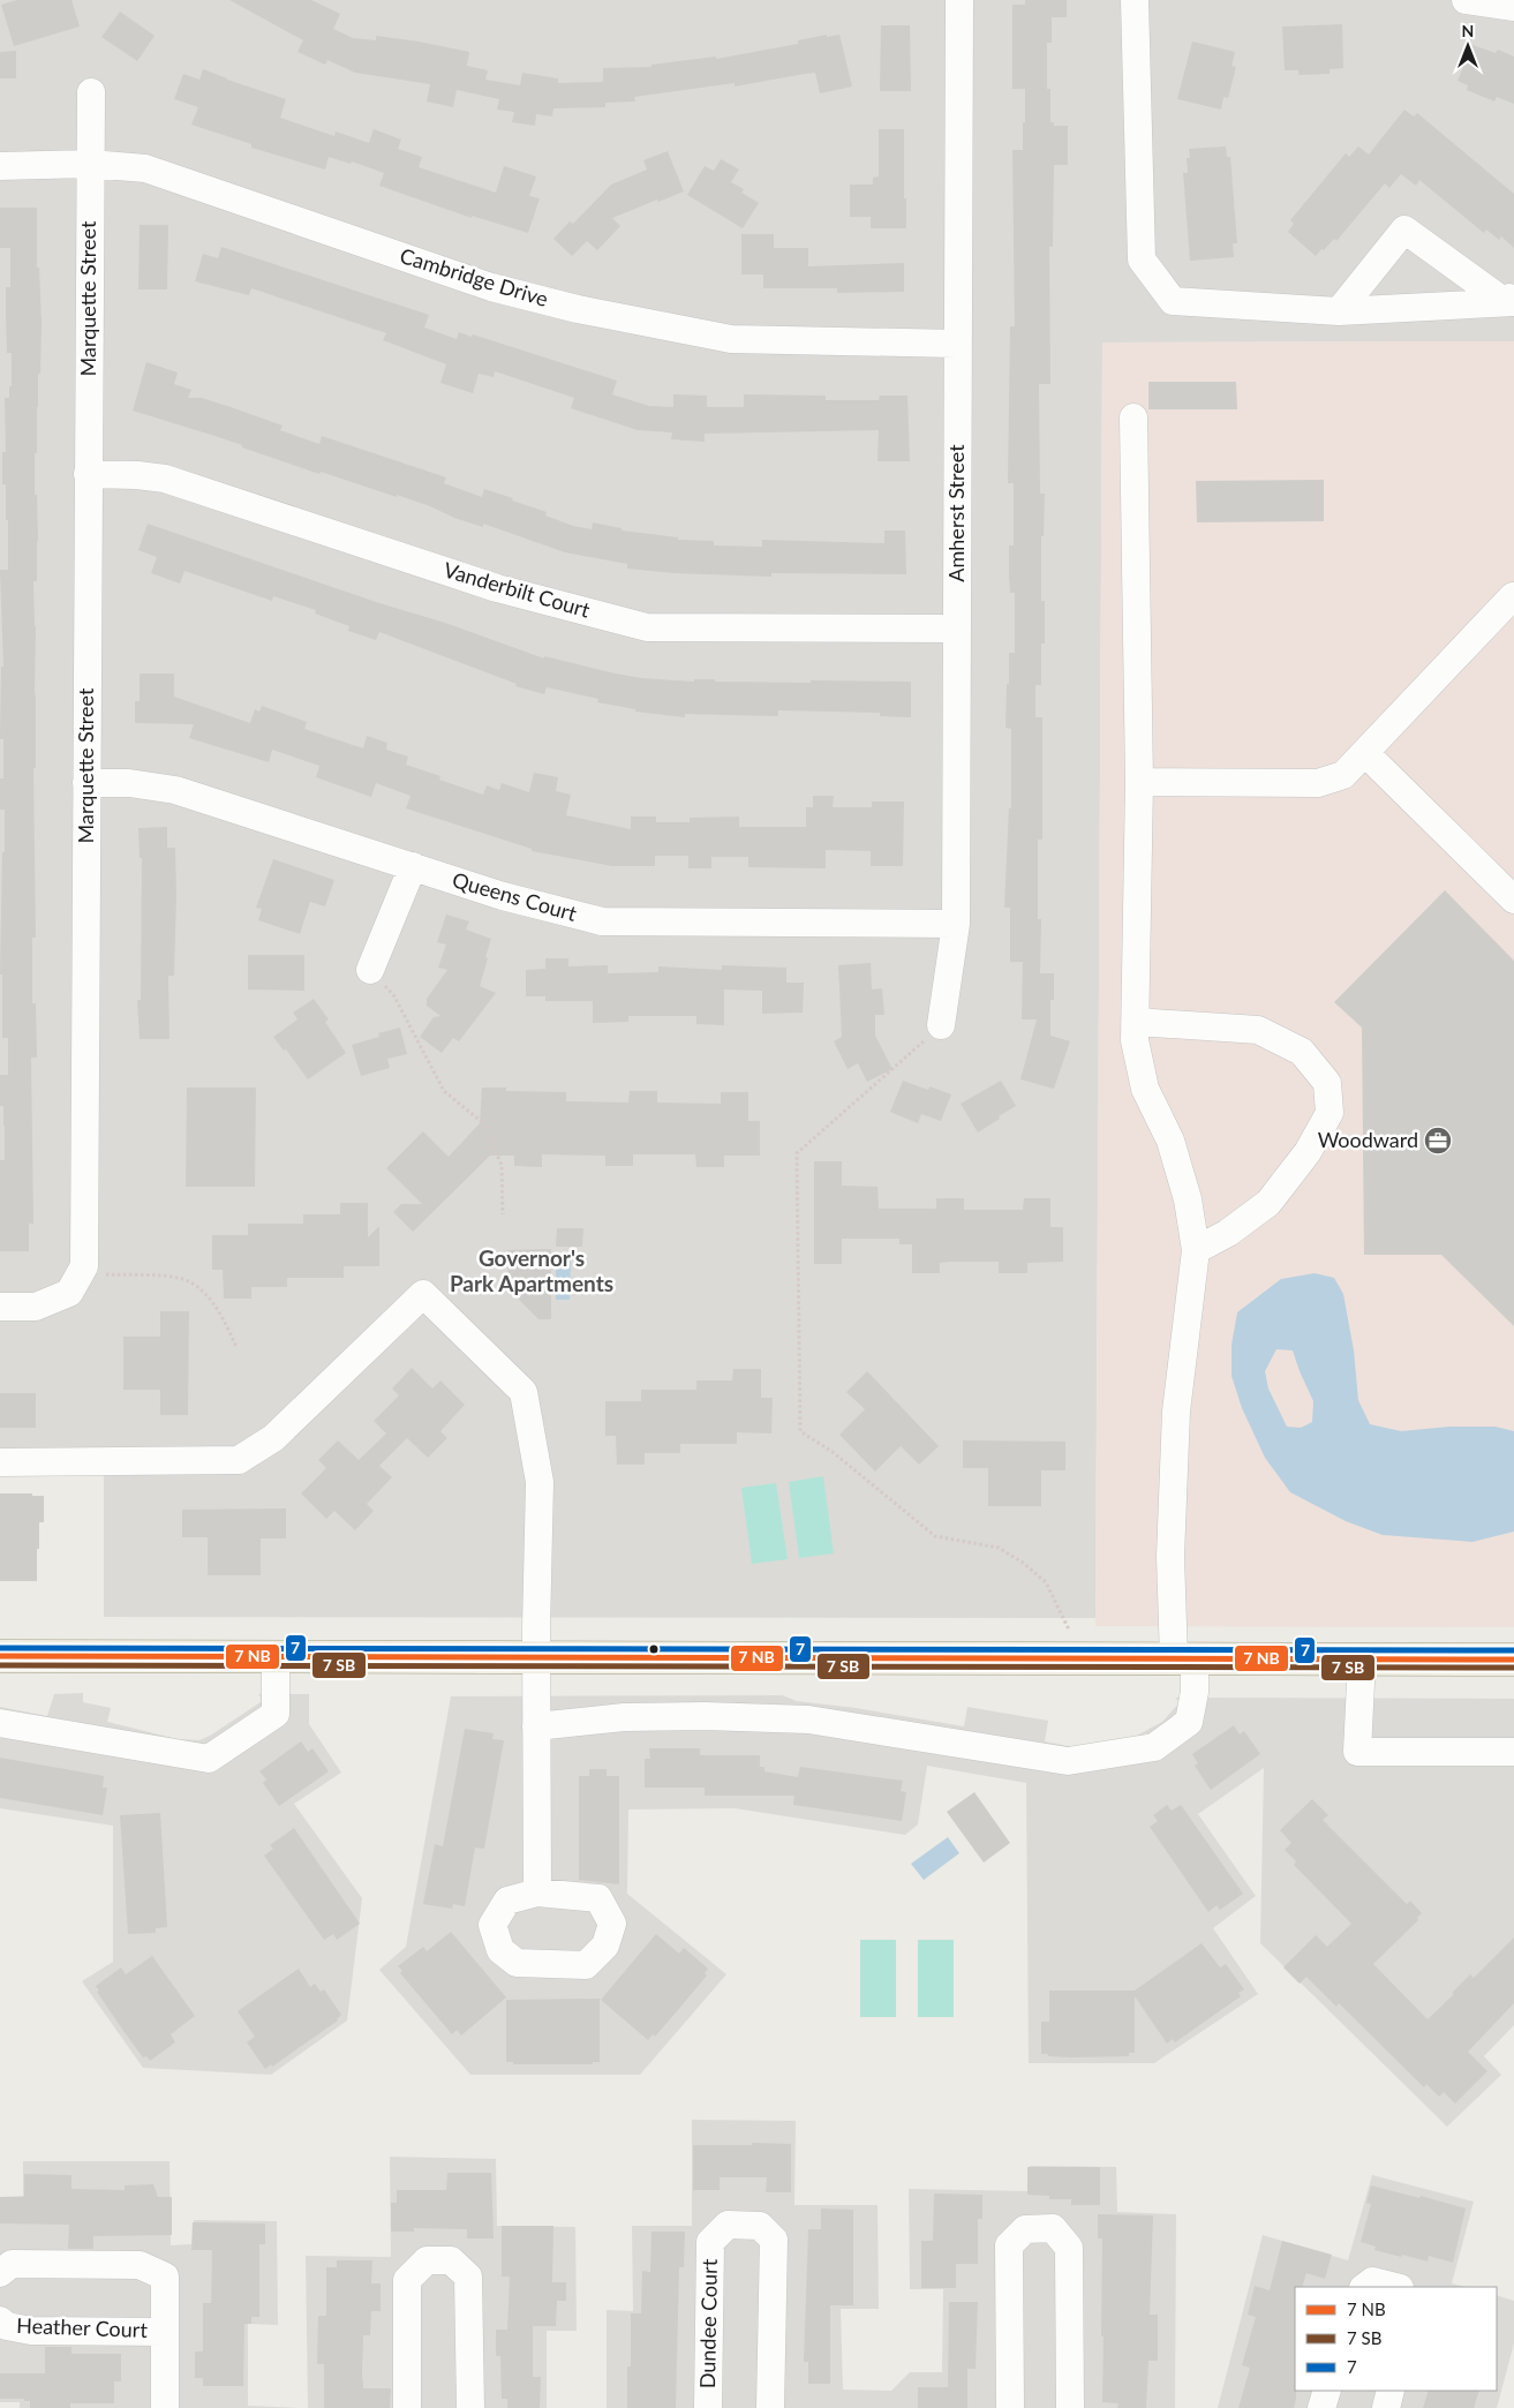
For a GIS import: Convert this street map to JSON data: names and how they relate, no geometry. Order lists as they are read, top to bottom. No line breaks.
{"streets":{"street":["Cambridge Drive","Marquette Street","Amherst Street","Vanderbilt Court","Queens Court","Dundee Court","Heather Court"]},"crossings":[["Cambridge Drive","Marquette Street"],["Cambridge Drive","Amherst Street"],["Marquette Street","Vanderbilt Court"],["Marquette Street","Queens Court"],["Amherst Street","Vanderbilt Court"],["Amherst Street","Queens Court"]],"districts":["Governor's Park Apartments"],"places":{"office":["Woodward"]},"lines":["transit line 7"],"legend":["7 NB","7 SB","7"],"north":"top"}
